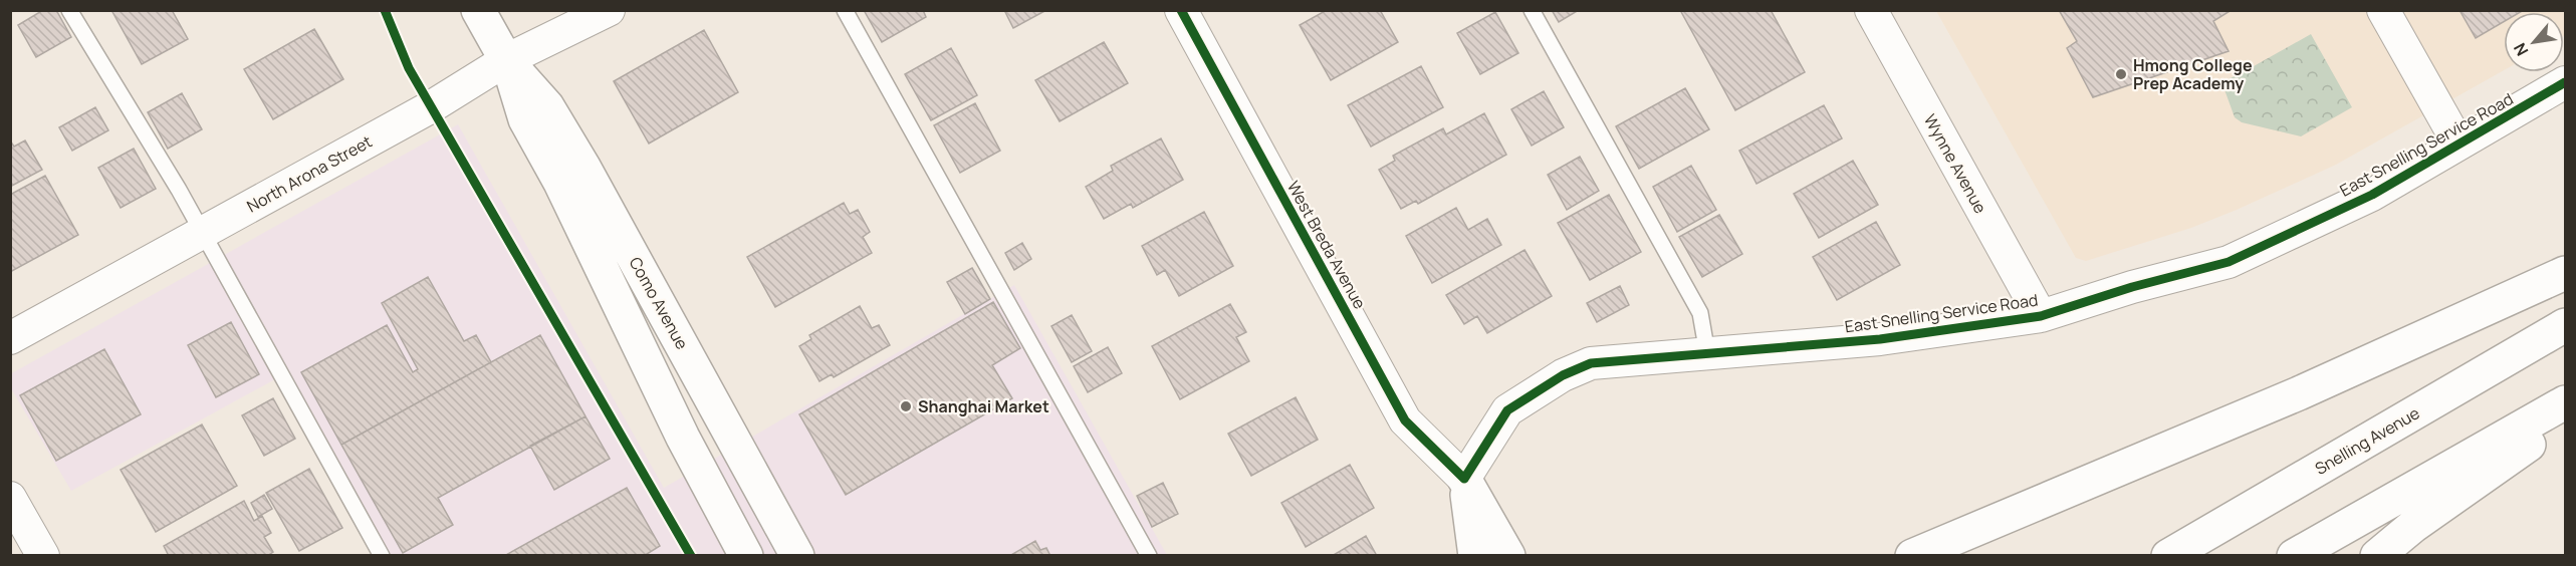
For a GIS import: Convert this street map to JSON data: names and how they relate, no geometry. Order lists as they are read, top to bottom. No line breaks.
{"streets":{"main road":["Como Avenue","Snelling Avenue"],"street":["East Snelling Service Road","Wynne Avenue","North Arona Street","West Breda Avenue"]},"crossings":[["East Snelling Service Road","Wynne Avenue"],["East Snelling Service Road","West Breda Avenue"],["North Arona Street","Como Avenue"]],"places":["Hmong College Prep Academy","Shanghai Market"],"north":"bottom left"}
